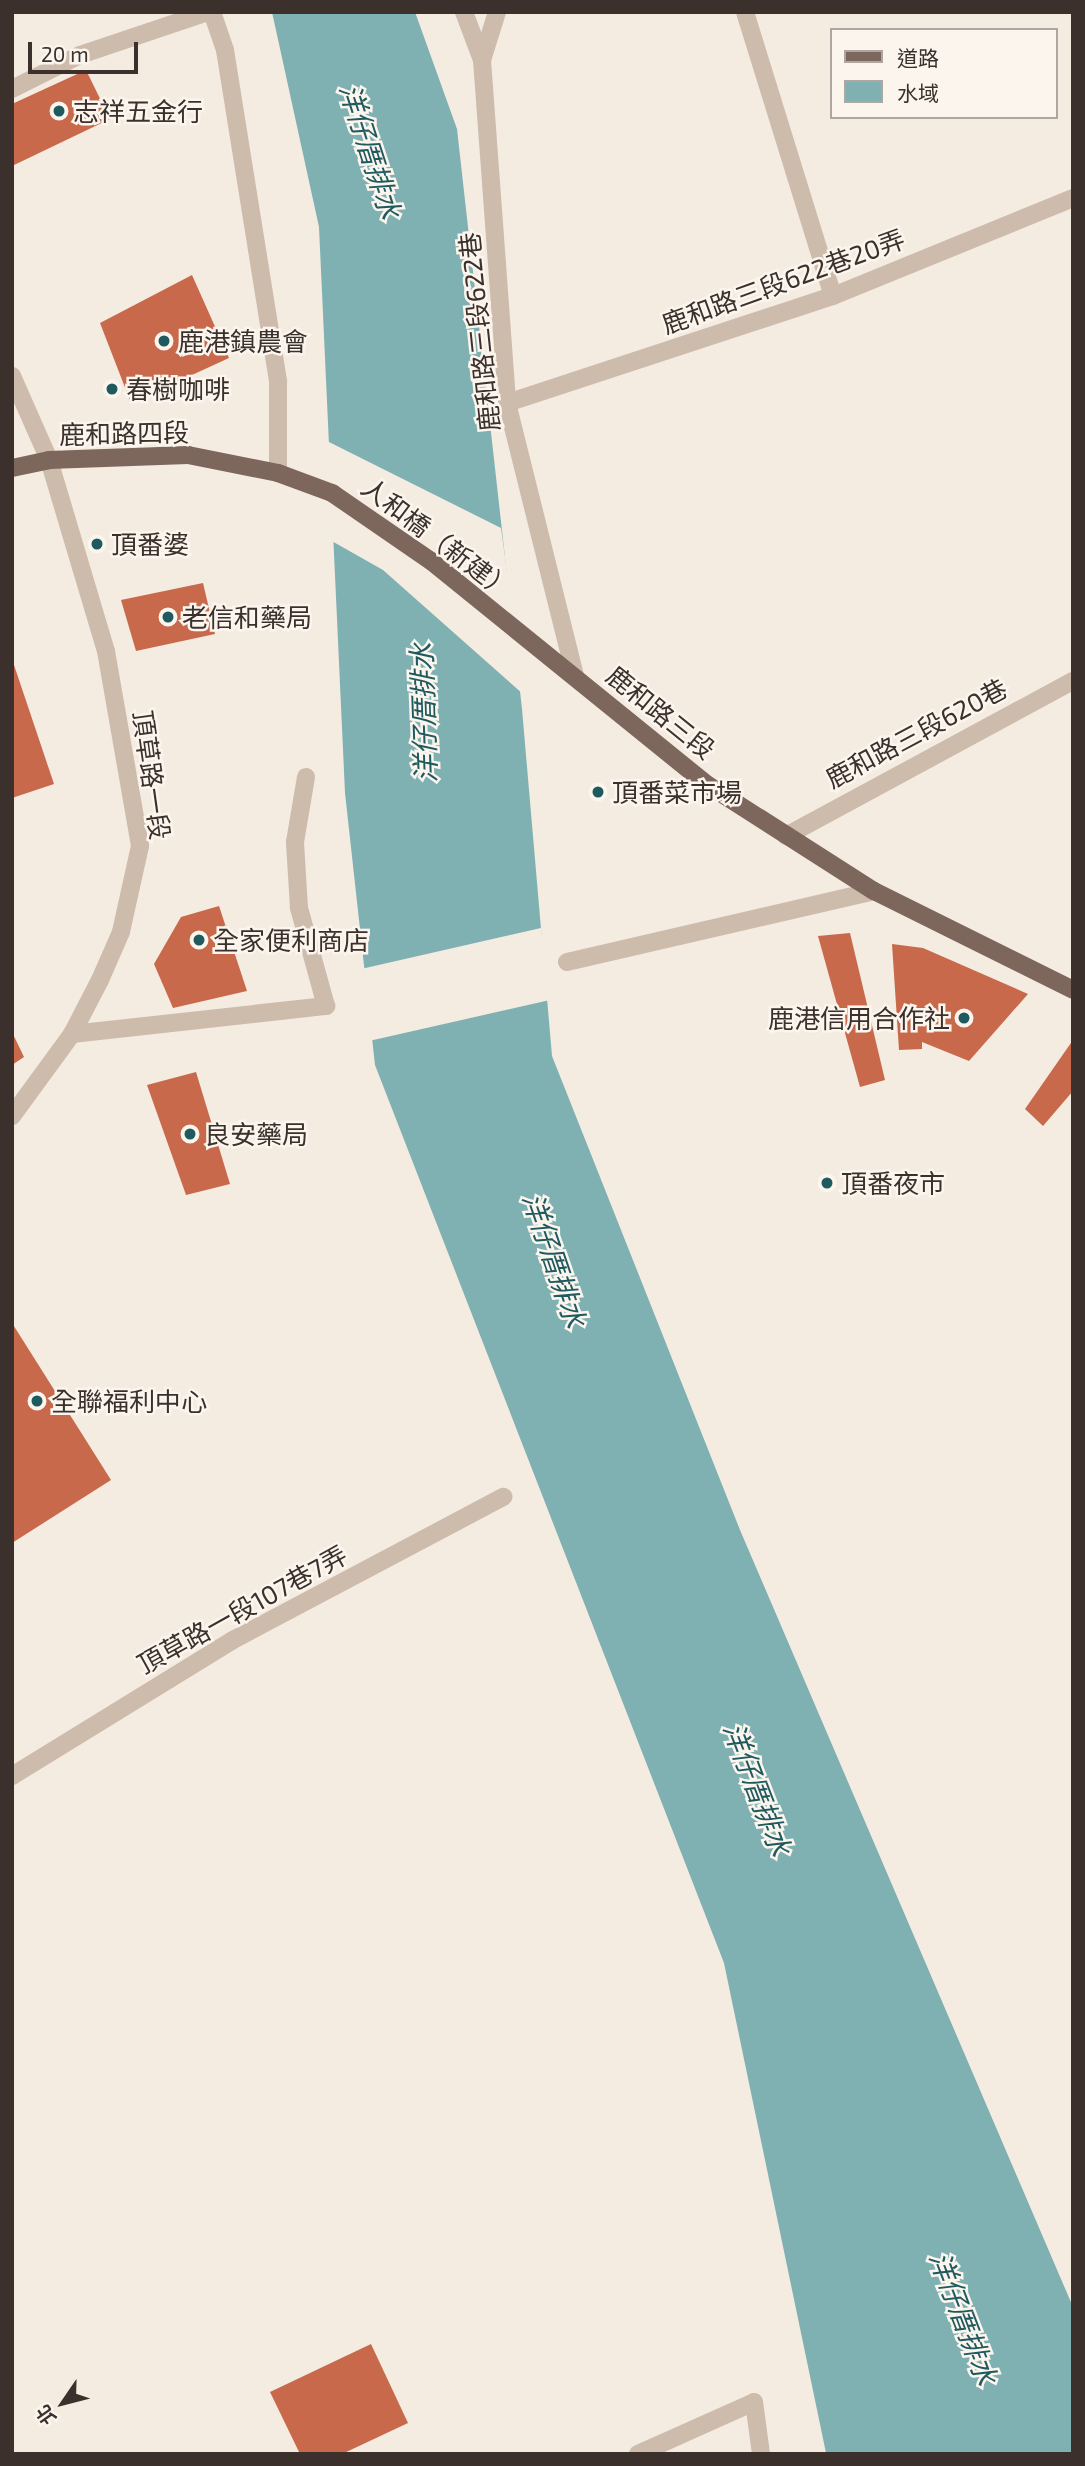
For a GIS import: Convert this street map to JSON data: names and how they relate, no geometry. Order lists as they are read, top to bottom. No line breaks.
{"streets":{"main road":["鹿和路四段","人和橋（新建）","鹿和路三段"],"street":["鹿和路三段622巷20弄","鹿和路三段622巷","鹿和路三段620巷","頂草路一段","頂草路一段107巷7弄"]},"crossings":[["鹿和路三段622巷20弄","鹿和路三段622巷"],["鹿和路三段622巷","鹿和路三段"],["鹿和路四段","人和橋（新建）"],["鹿和路四段","頂草路一段"],["人和橋（新建）","鹿和路三段"],["鹿和路三段","鹿和路三段620巷"]],"water":["洋仔厝排水"],"places":["志祥五金行","鹿港鎮農會","春樹咖啡","頂番婆","老信和藥局","頂番菜市場","全家便利商店","鹿港信用合作社","良安藥局","頂番夜市","全聯福利中心"],"legend":["道路","水域"],"scale_bar":"20 m","north":"bottom left"}
